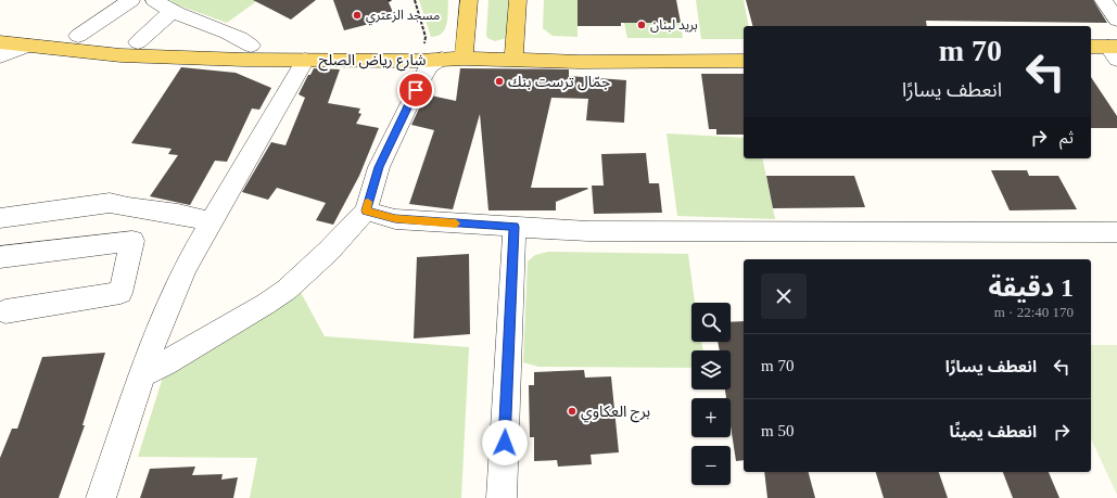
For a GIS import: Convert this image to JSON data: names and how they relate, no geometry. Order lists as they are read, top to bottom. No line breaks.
{"streets":{"main road":["شارع رياض الصلح"]},"places":["مسجد الزعتري","بريد لبنان","جمّال ترست بنك","برج العكاوي"],"page":{"turn":["70 m","انعطف يسارًا"],"then":"ثم","heading":["1 دقيقة","170 m · 22:40"],"map_buttons":["+","−"],"list":[{"name":"انعطف يسارًا","value":"70 m"},{"name":"انعطف يمينًا","value":"50 m"}]}}
